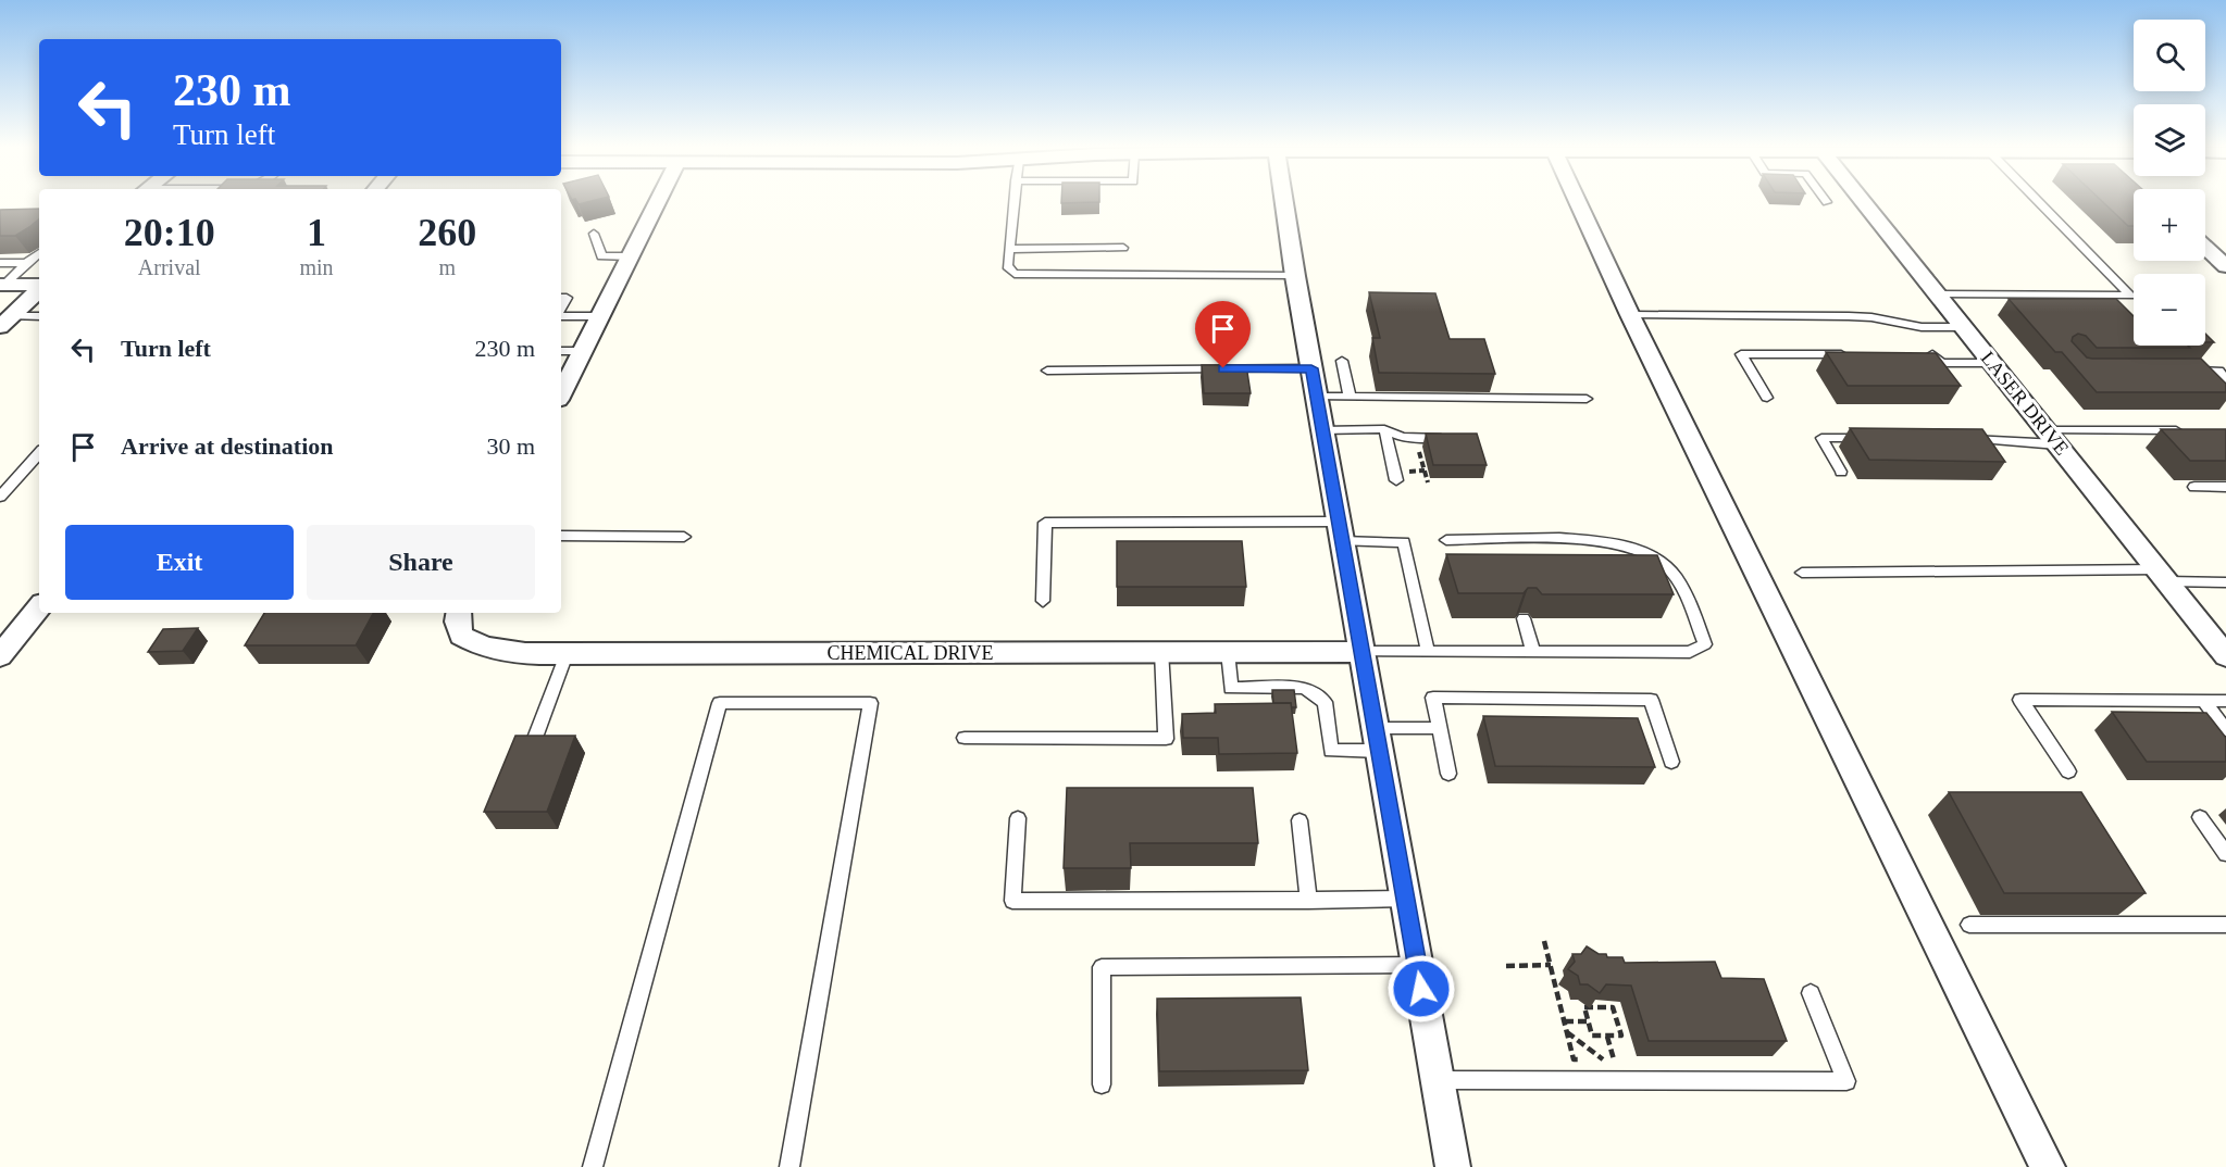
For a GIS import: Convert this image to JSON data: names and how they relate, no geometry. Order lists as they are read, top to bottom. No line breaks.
{"streets":{"street":["LASER DRIVE","CHEMICAL DRIVE"]},"page":{"map_buttons":["+","−"],"turn":["230 m","Turn left"],"eta":["20:10","Arrival","1","min","260","m"],"list":[{"name":"Turn left","value":"230 m"},{"name":"Arrive at destination","value":"30 m"}],"buttons":["Exit","Share"]}}
